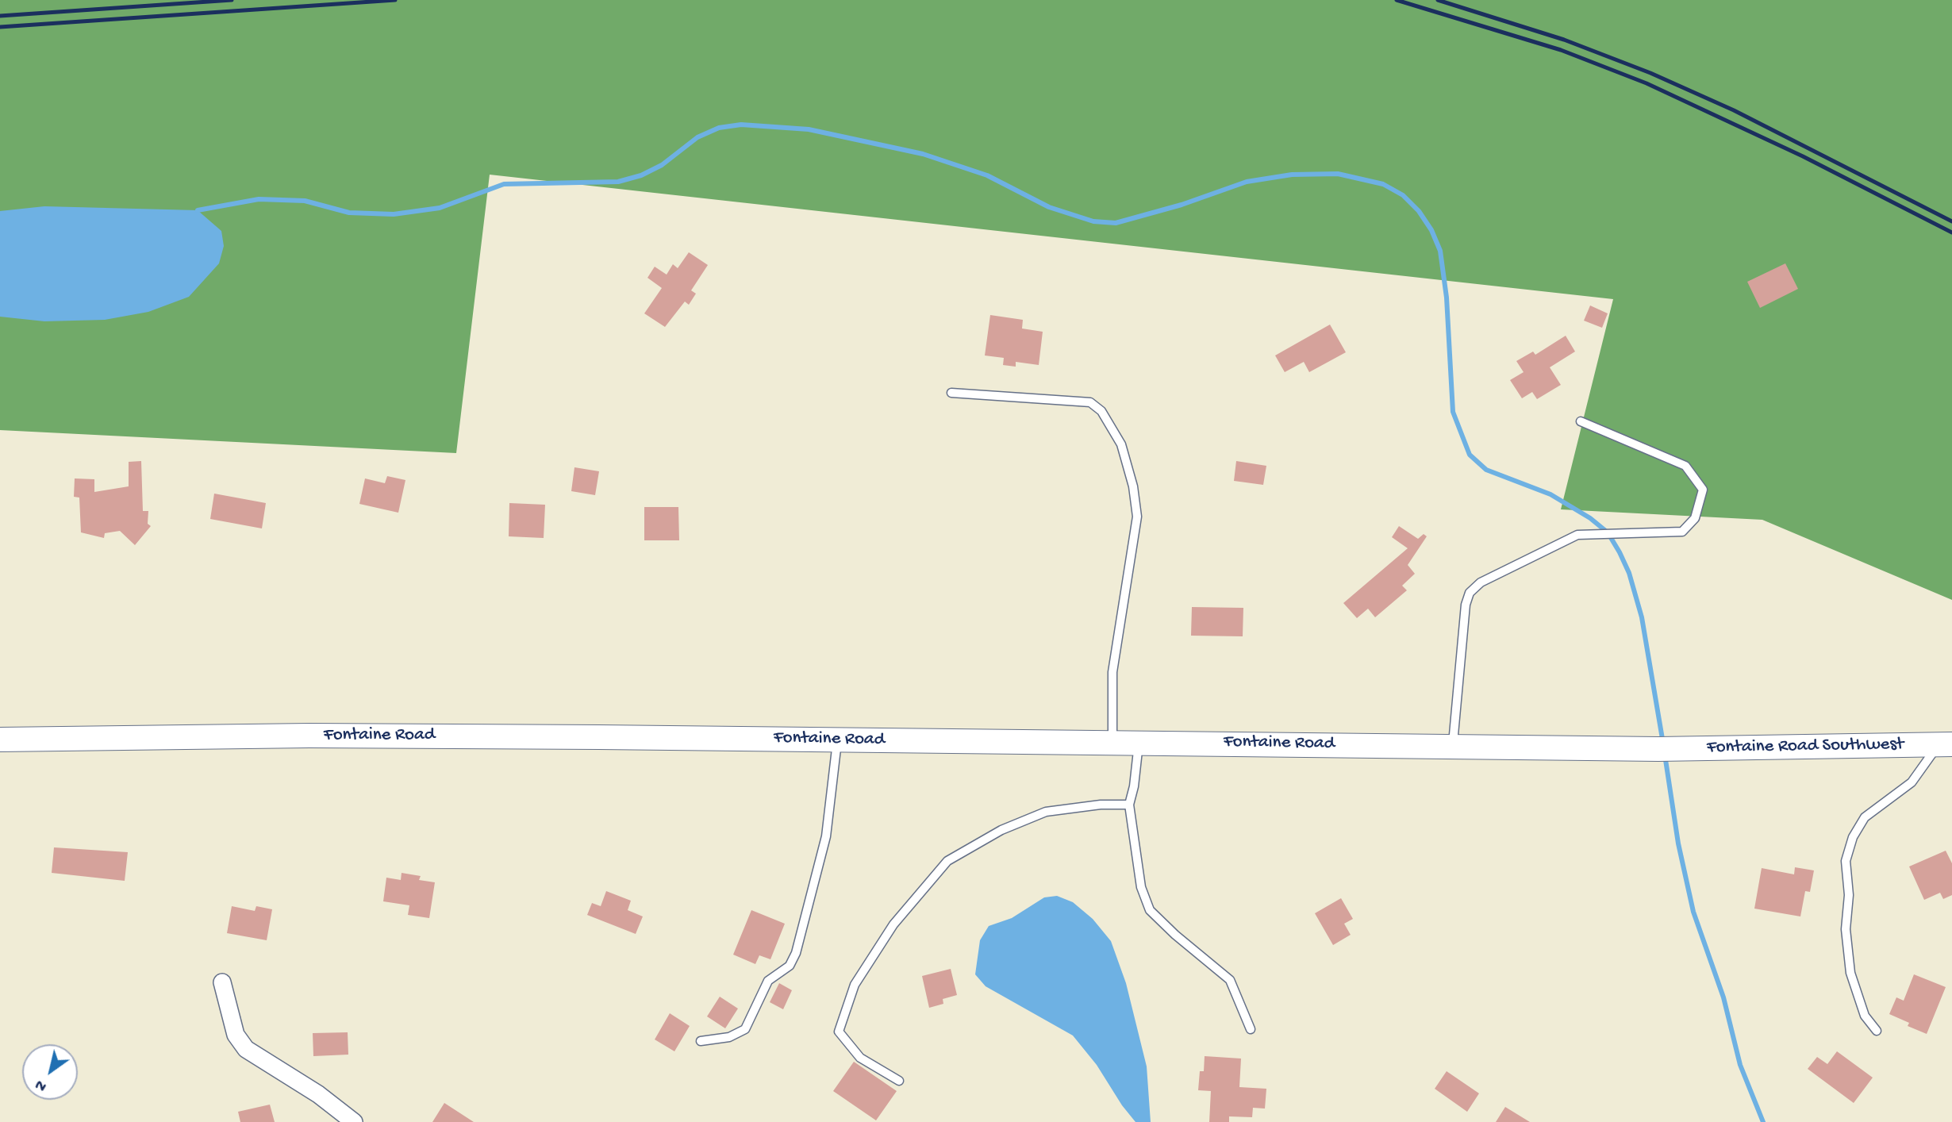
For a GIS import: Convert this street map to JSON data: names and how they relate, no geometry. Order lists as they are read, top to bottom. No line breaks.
{"streets":{"main road":["Fontaine Road","Fontaine Road Southwest"]},"crossings":[["Fontaine Road","Fontaine Road Southwest"]],"north":"bottom left"}
